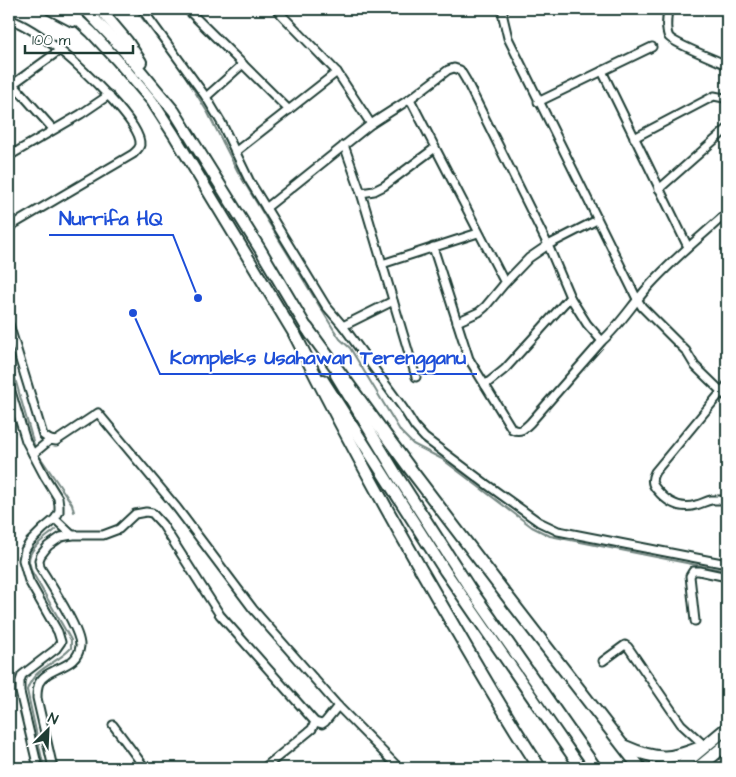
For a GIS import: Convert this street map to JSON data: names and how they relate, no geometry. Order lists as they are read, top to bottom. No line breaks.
{"places":["Nurrifa HQ","Kompleks Usahawan Terengganu"],"scale_bar":"100 m","north":"top right"}
